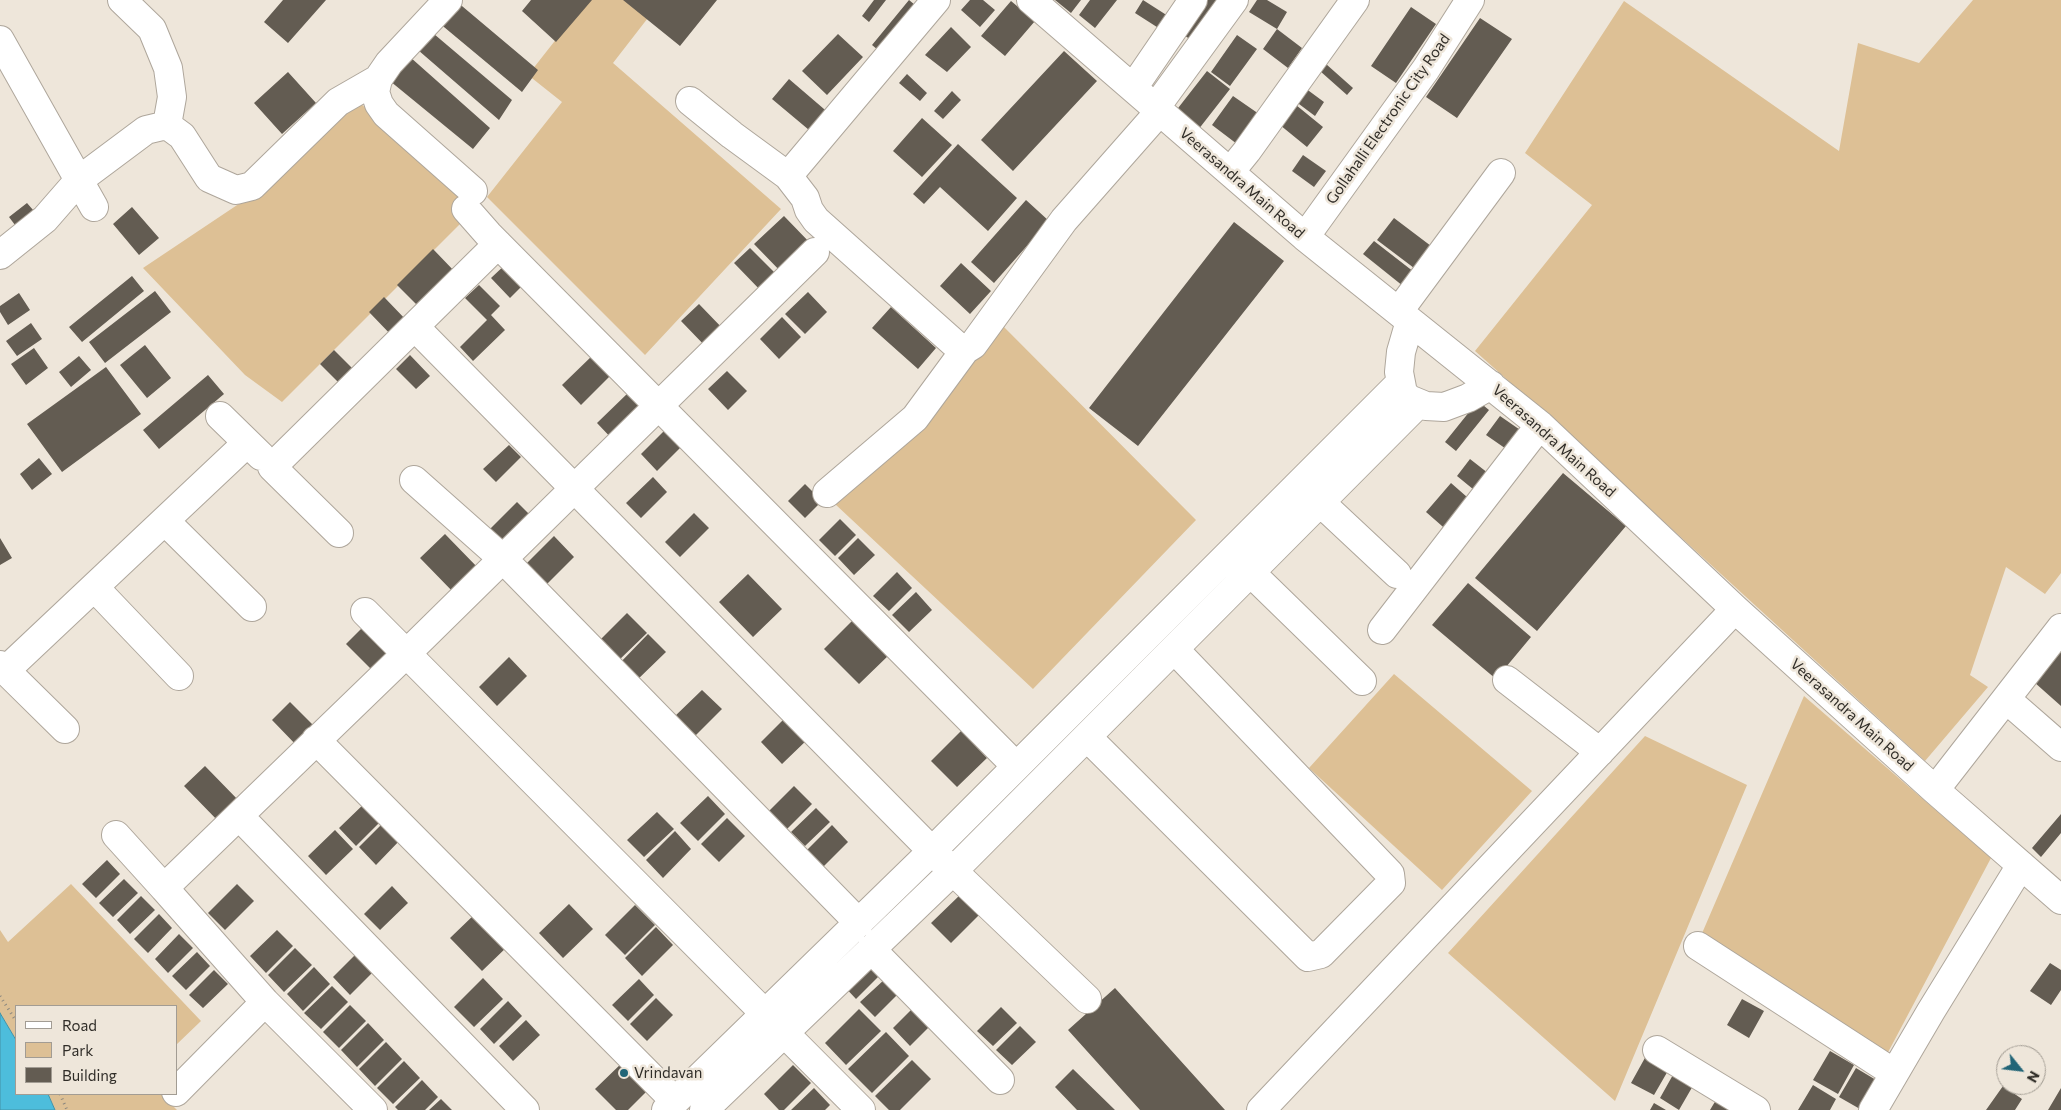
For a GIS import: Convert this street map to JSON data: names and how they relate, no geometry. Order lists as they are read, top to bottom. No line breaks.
{"streets":{"street":["Gollahalli Electronic City Road","Veerasandra Main Road"]},"crossings":[["Gollahalli Electronic City Road","Veerasandra Main Road"]],"places":["Vrindavan"],"legend":["Road","Park","Building"],"north":"bottom right"}
